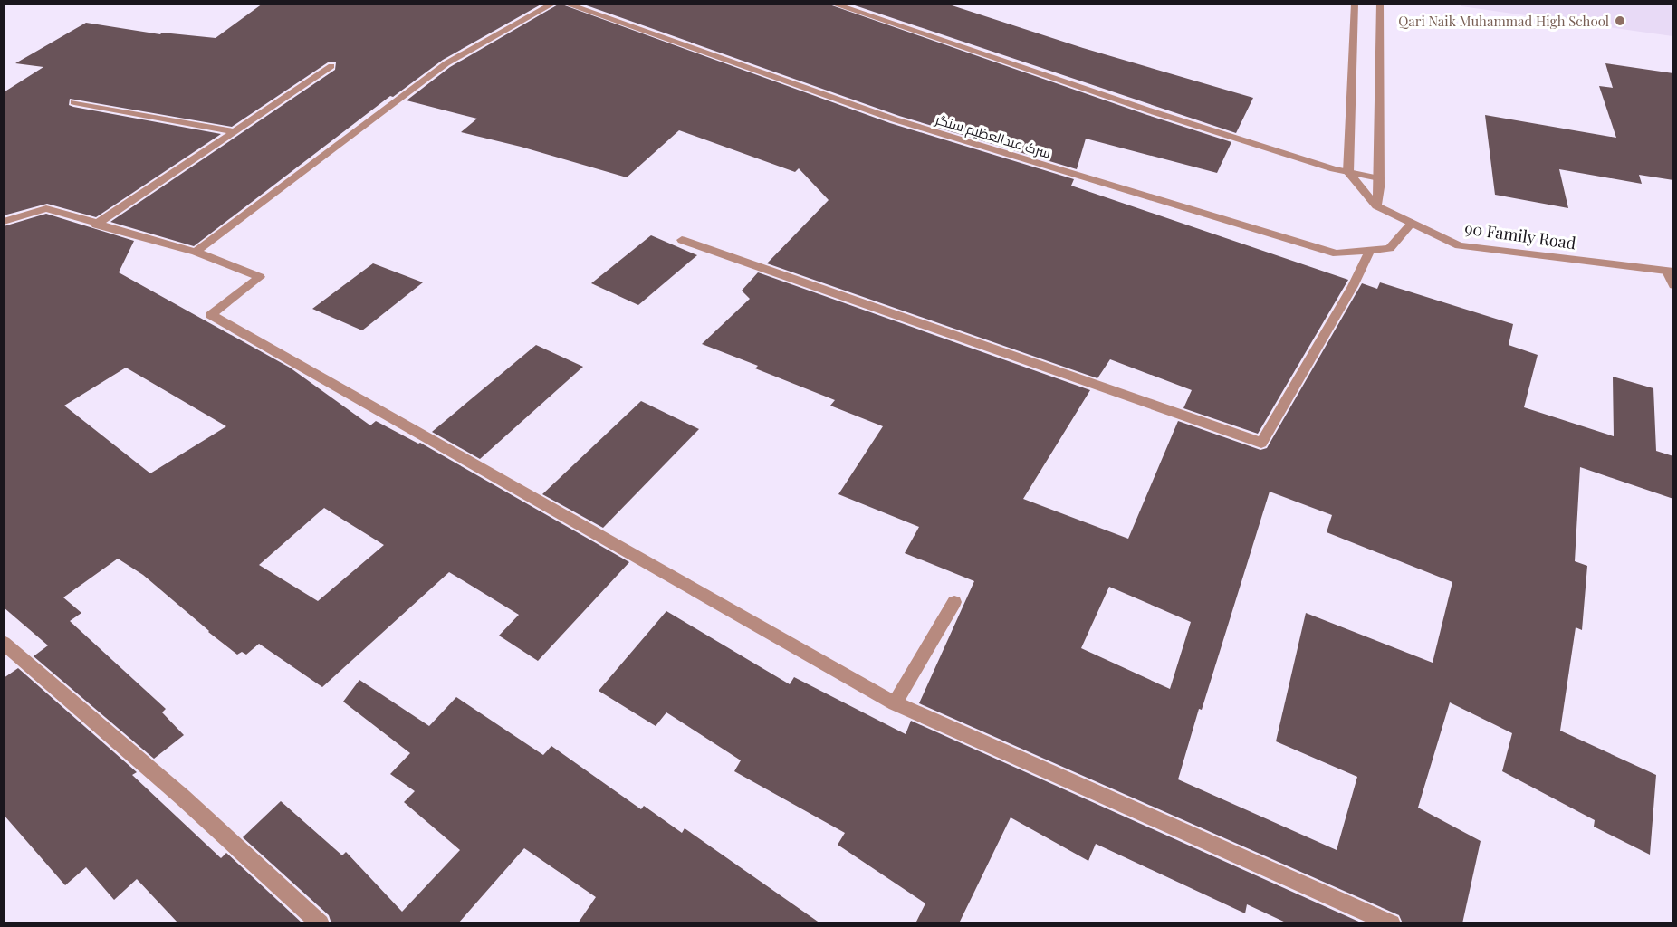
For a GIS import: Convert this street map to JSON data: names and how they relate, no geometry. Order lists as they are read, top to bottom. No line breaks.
{"streets":{"street":["سرک عبدالعظیم سنگر","90 Family Road"]},"crossings":[["سرک عبدالعظیم سنگر","90 Family Road"]],"places":["Qari Naik Muhammad High School"]}
